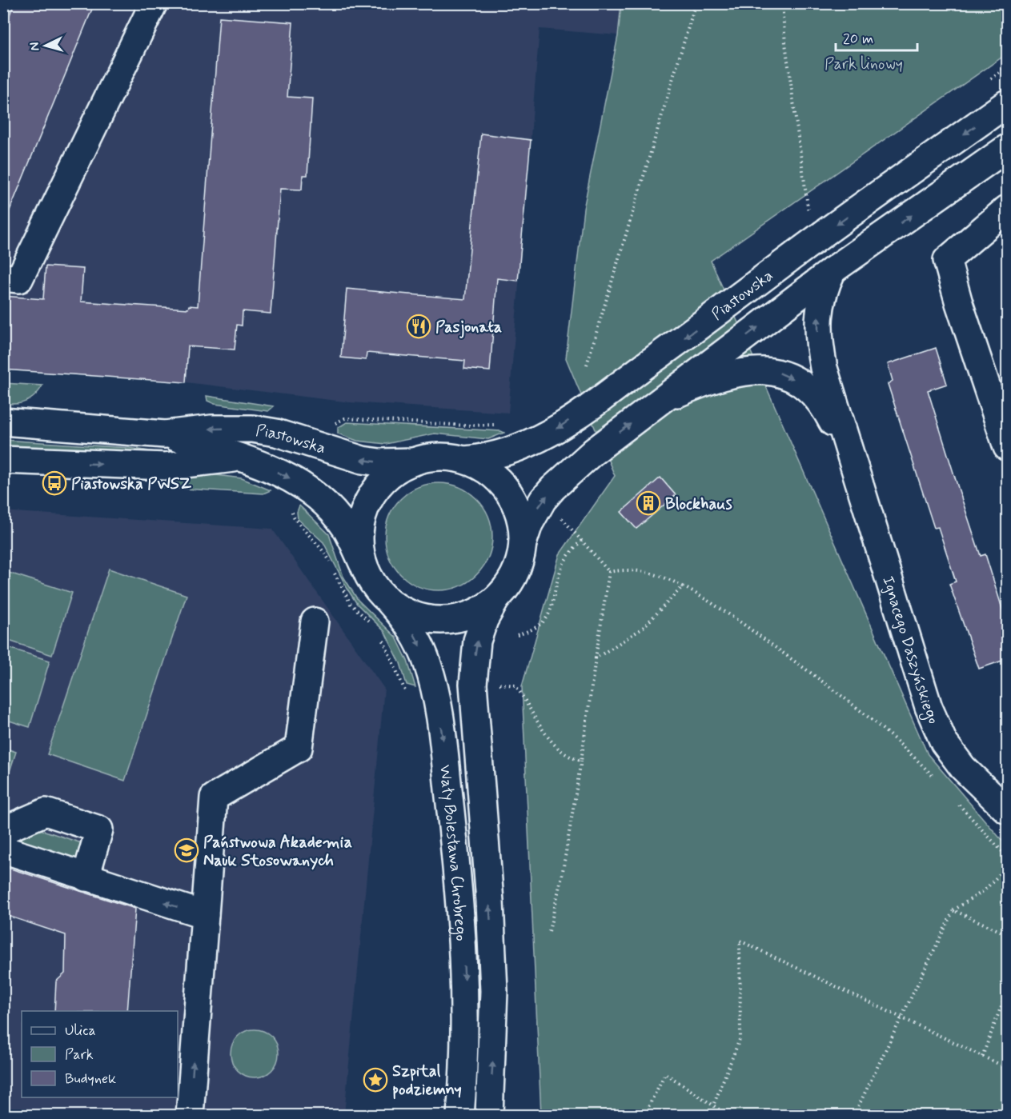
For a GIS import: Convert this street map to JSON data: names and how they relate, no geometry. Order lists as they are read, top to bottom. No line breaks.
{"streets":{"main road":["Piastowska","Ignacego Daszyńskiego","Wały Bolesława Chrobrego"]},"crossings":[["Piastowska","Wały Bolesława Chrobrego"]],"parks":["Park linowy"],"places":{"restaurant":["Pasjonata"],"bus stop":["Piastowska PWSZ"],"building":["Blockhaus"],"school or university":["Państwowa Akademia Nauk Stosowanych"],"place":["Szpital podziemny"]},"legend":["Ulica","Park","Budynek"],"scale_bar":"20 m","north":"left"}
